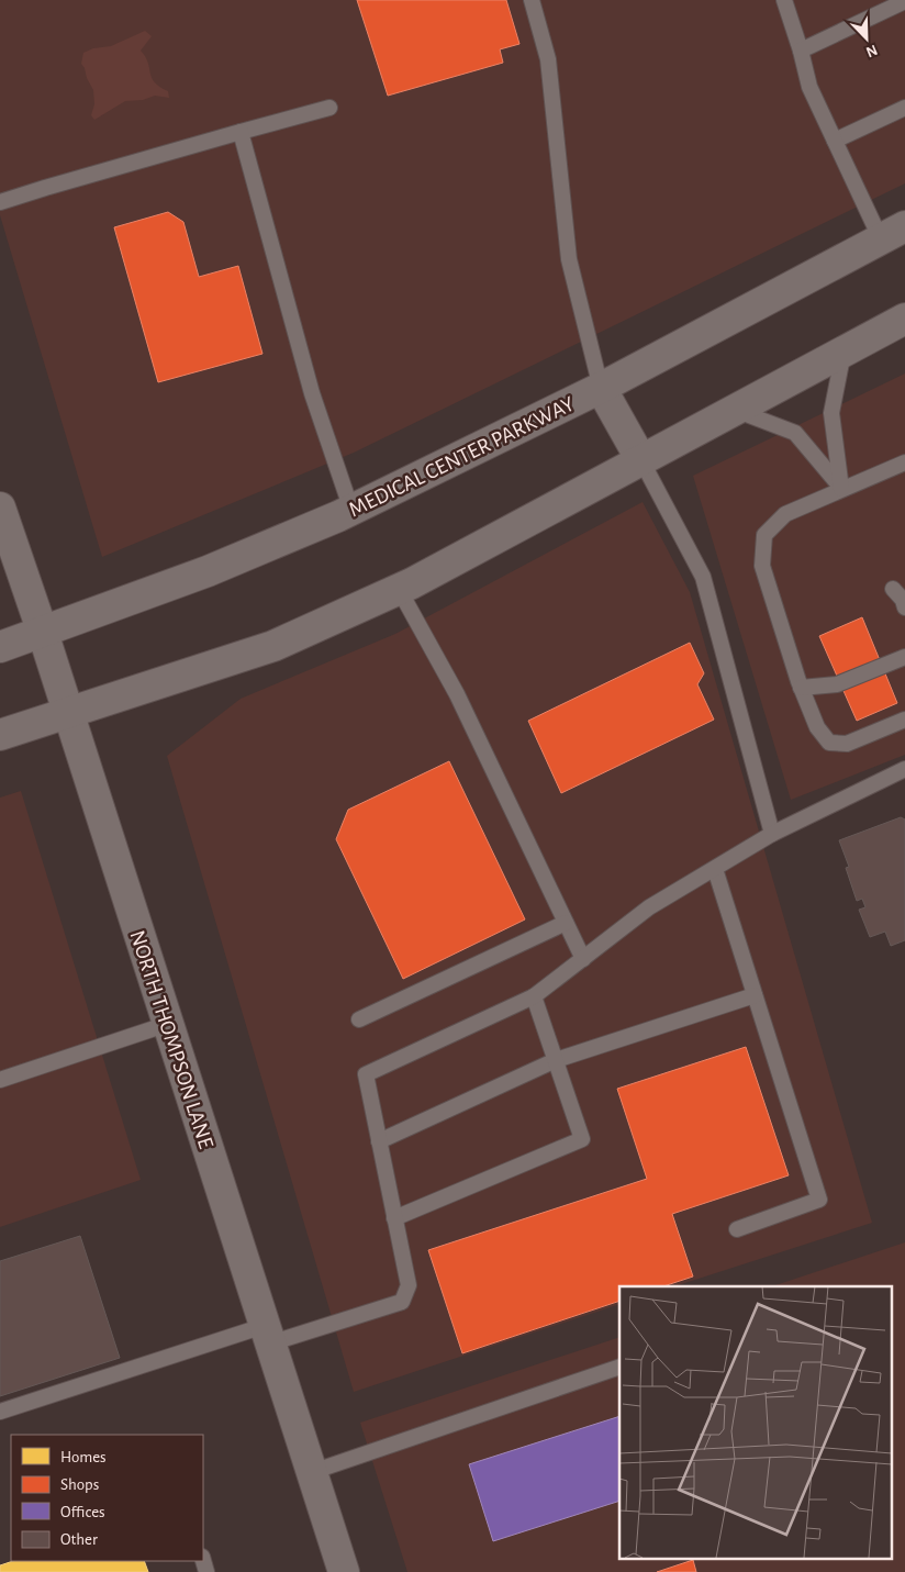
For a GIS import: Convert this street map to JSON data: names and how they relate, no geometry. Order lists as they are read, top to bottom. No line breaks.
{"streets":{"main road":["MEDICAL CENTER PARKWAY","NORTH THOMPSON LANE"]},"crossings":[["MEDICAL CENTER PARKWAY","NORTH THOMPSON LANE"]],"legend":["Homes","Shops","Offices","Other"],"north":"bottom right"}
